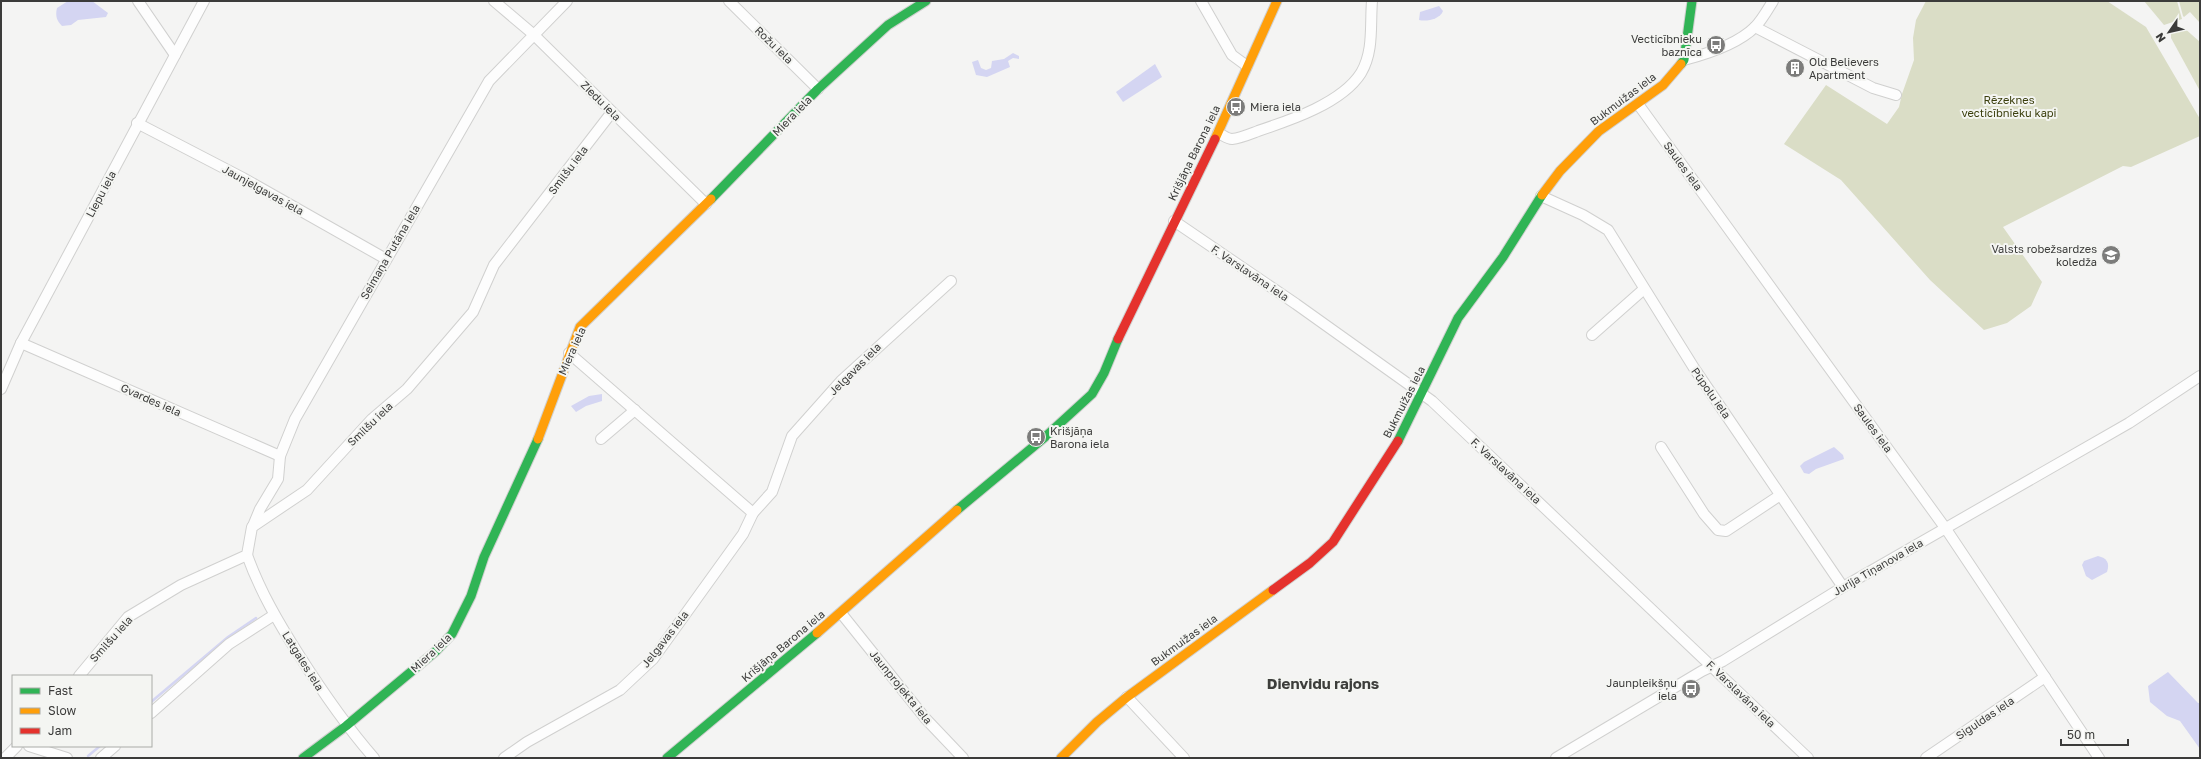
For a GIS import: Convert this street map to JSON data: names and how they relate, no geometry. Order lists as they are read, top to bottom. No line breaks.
{"streets":{"street":["Rožu iela","Bukmuižas iela","Ziedu iela","Miera iela","Krišjāņa Barona iela","Saules iela","Smilšu iela","Jaunjelgavas iela","Liepu iela","Seimaņa Putāna iela","F. Varslavāna iela","Jelgavas iela","Pūpolu iela","Gvardes iela","Jurija Tiņanova iela","Latgales iela","Jaunprojekta iela","Siguldas iela"]},"crossings":[["Rožu iela","Miera iela"],["Bukmuižas iela","Saules iela"],["Bukmuižas iela","F. Varslavāna iela"],["Bukmuižas iela","Pūpolu iela"],["Ziedu iela","Miera iela"],["Ziedu iela","Smilšu iela"],["Ziedu iela","Seimaņa Putāna iela"],["Miera iela","Latgales iela"],["Krišjāņa Barona iela","F. Varslavāna iela"],["Krišjāņa Barona iela","Jaunprojekta iela"],["Saules iela","Jurija Tiņanova iela"],["Saules iela","Siguldas iela"],["Smilšu iela","Seimaņa Putāna iela"],["Smilšu iela","Latgales iela"],["Jaunjelgavas iela","Liepu iela"],["Jaunjelgavas iela","Seimaņa Putāna iela"],["Liepu iela","Gvardes iela"],["Seimaņa Putāna iela","Gvardes iela"],["F. Varslavāna iela","Jurija Tiņanova iela"],["Pūpolu iela","Jurija Tiņanova iela"]],"districts":["Dienvidu rajons"],"parks":["Rēzeknes vecticībnieku kapi"],"places":{"bus stop":["Vecticībnieku baznīca","Miera iela","Krišjāņa Barona iela","Jaunpleikšņu iela"],"building":["Old Believers Apartment"],"school or university":["Valsts robežsardzes koledža"]},"legend":["Fast","Slow","Jam"],"scale_bar":"50 m","north":"bottom left"}
